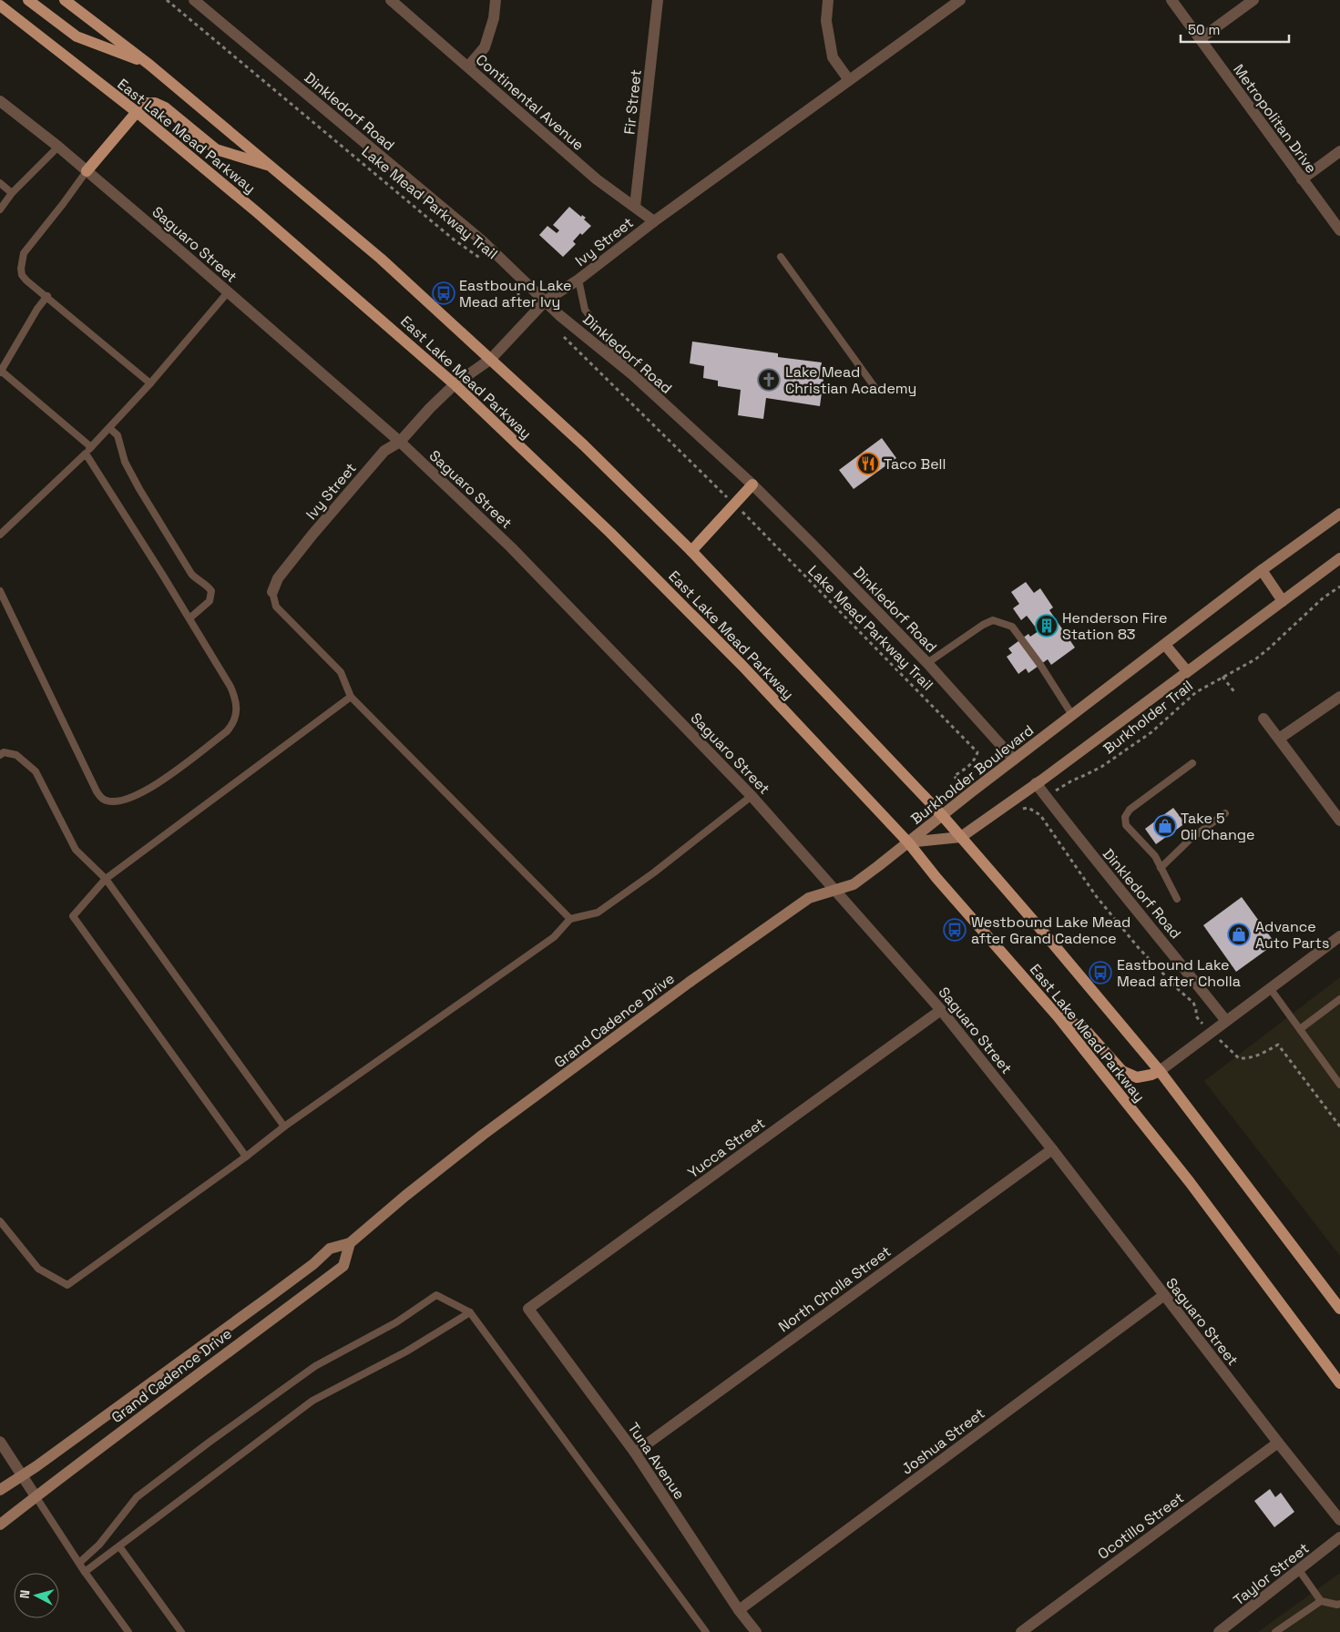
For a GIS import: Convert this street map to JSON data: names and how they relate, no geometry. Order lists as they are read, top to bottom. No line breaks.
{"streets":{"main road":["East Lake Mead Parkway","Burkholder Boulevard","Grand Cadence Drive"],"street":["Continental Avenue","Fir Street","Dinkledorf Road","Metropolitan Drive","Ivy Street","Saguaro Street","Yucca Street","North Cholla Street","Joshua Street","Tuna Avenue","Ocotillo Street","Taylor Street"],"path":["Lake Mead Parkway Trail","Burkholder Trail"]},"crossings":[["Continental Avenue","Fir Street"],["Continental Avenue","Ivy Street"],["Dinkledorf Road","Ivy Street"],["Dinkledorf Road","Burkholder Trail"],["Dinkledorf Road","Burkholder Boulevard"],["East Lake Mead Parkway","Ivy Street"],["East Lake Mead Parkway","Burkholder Boulevard"],["East Lake Mead Parkway","Grand Cadence Drive"],["Ivy Street","Saguaro Street"],["Saguaro Street","Grand Cadence Drive"],["Saguaro Street","Yucca Street"],["Saguaro Street","North Cholla Street"],["Saguaro Street","Joshua Street"],["Saguaro Street","Ocotillo Street"],["Burkholder Boulevard","Grand Cadence Drive"],["Yucca Street","Tuna Avenue"],["North Cholla Street","Tuna Avenue"],["Joshua Street","Tuna Avenue"]],"places":{"bus stop":["Eastbound Lake Mead after Ivy","Westbound Lake Mead after Grand Cadence","Eastbound Lake Mead after Cholla"],"church":["Lake Mead Christian Academy"],"restaurant":["Taco Bell"],"building":["Henderson Fire Station 83"],"shop":["Take 5 Oil Change","Advance Auto Parts"]},"scale_bar":"50 m","north":"left"}
